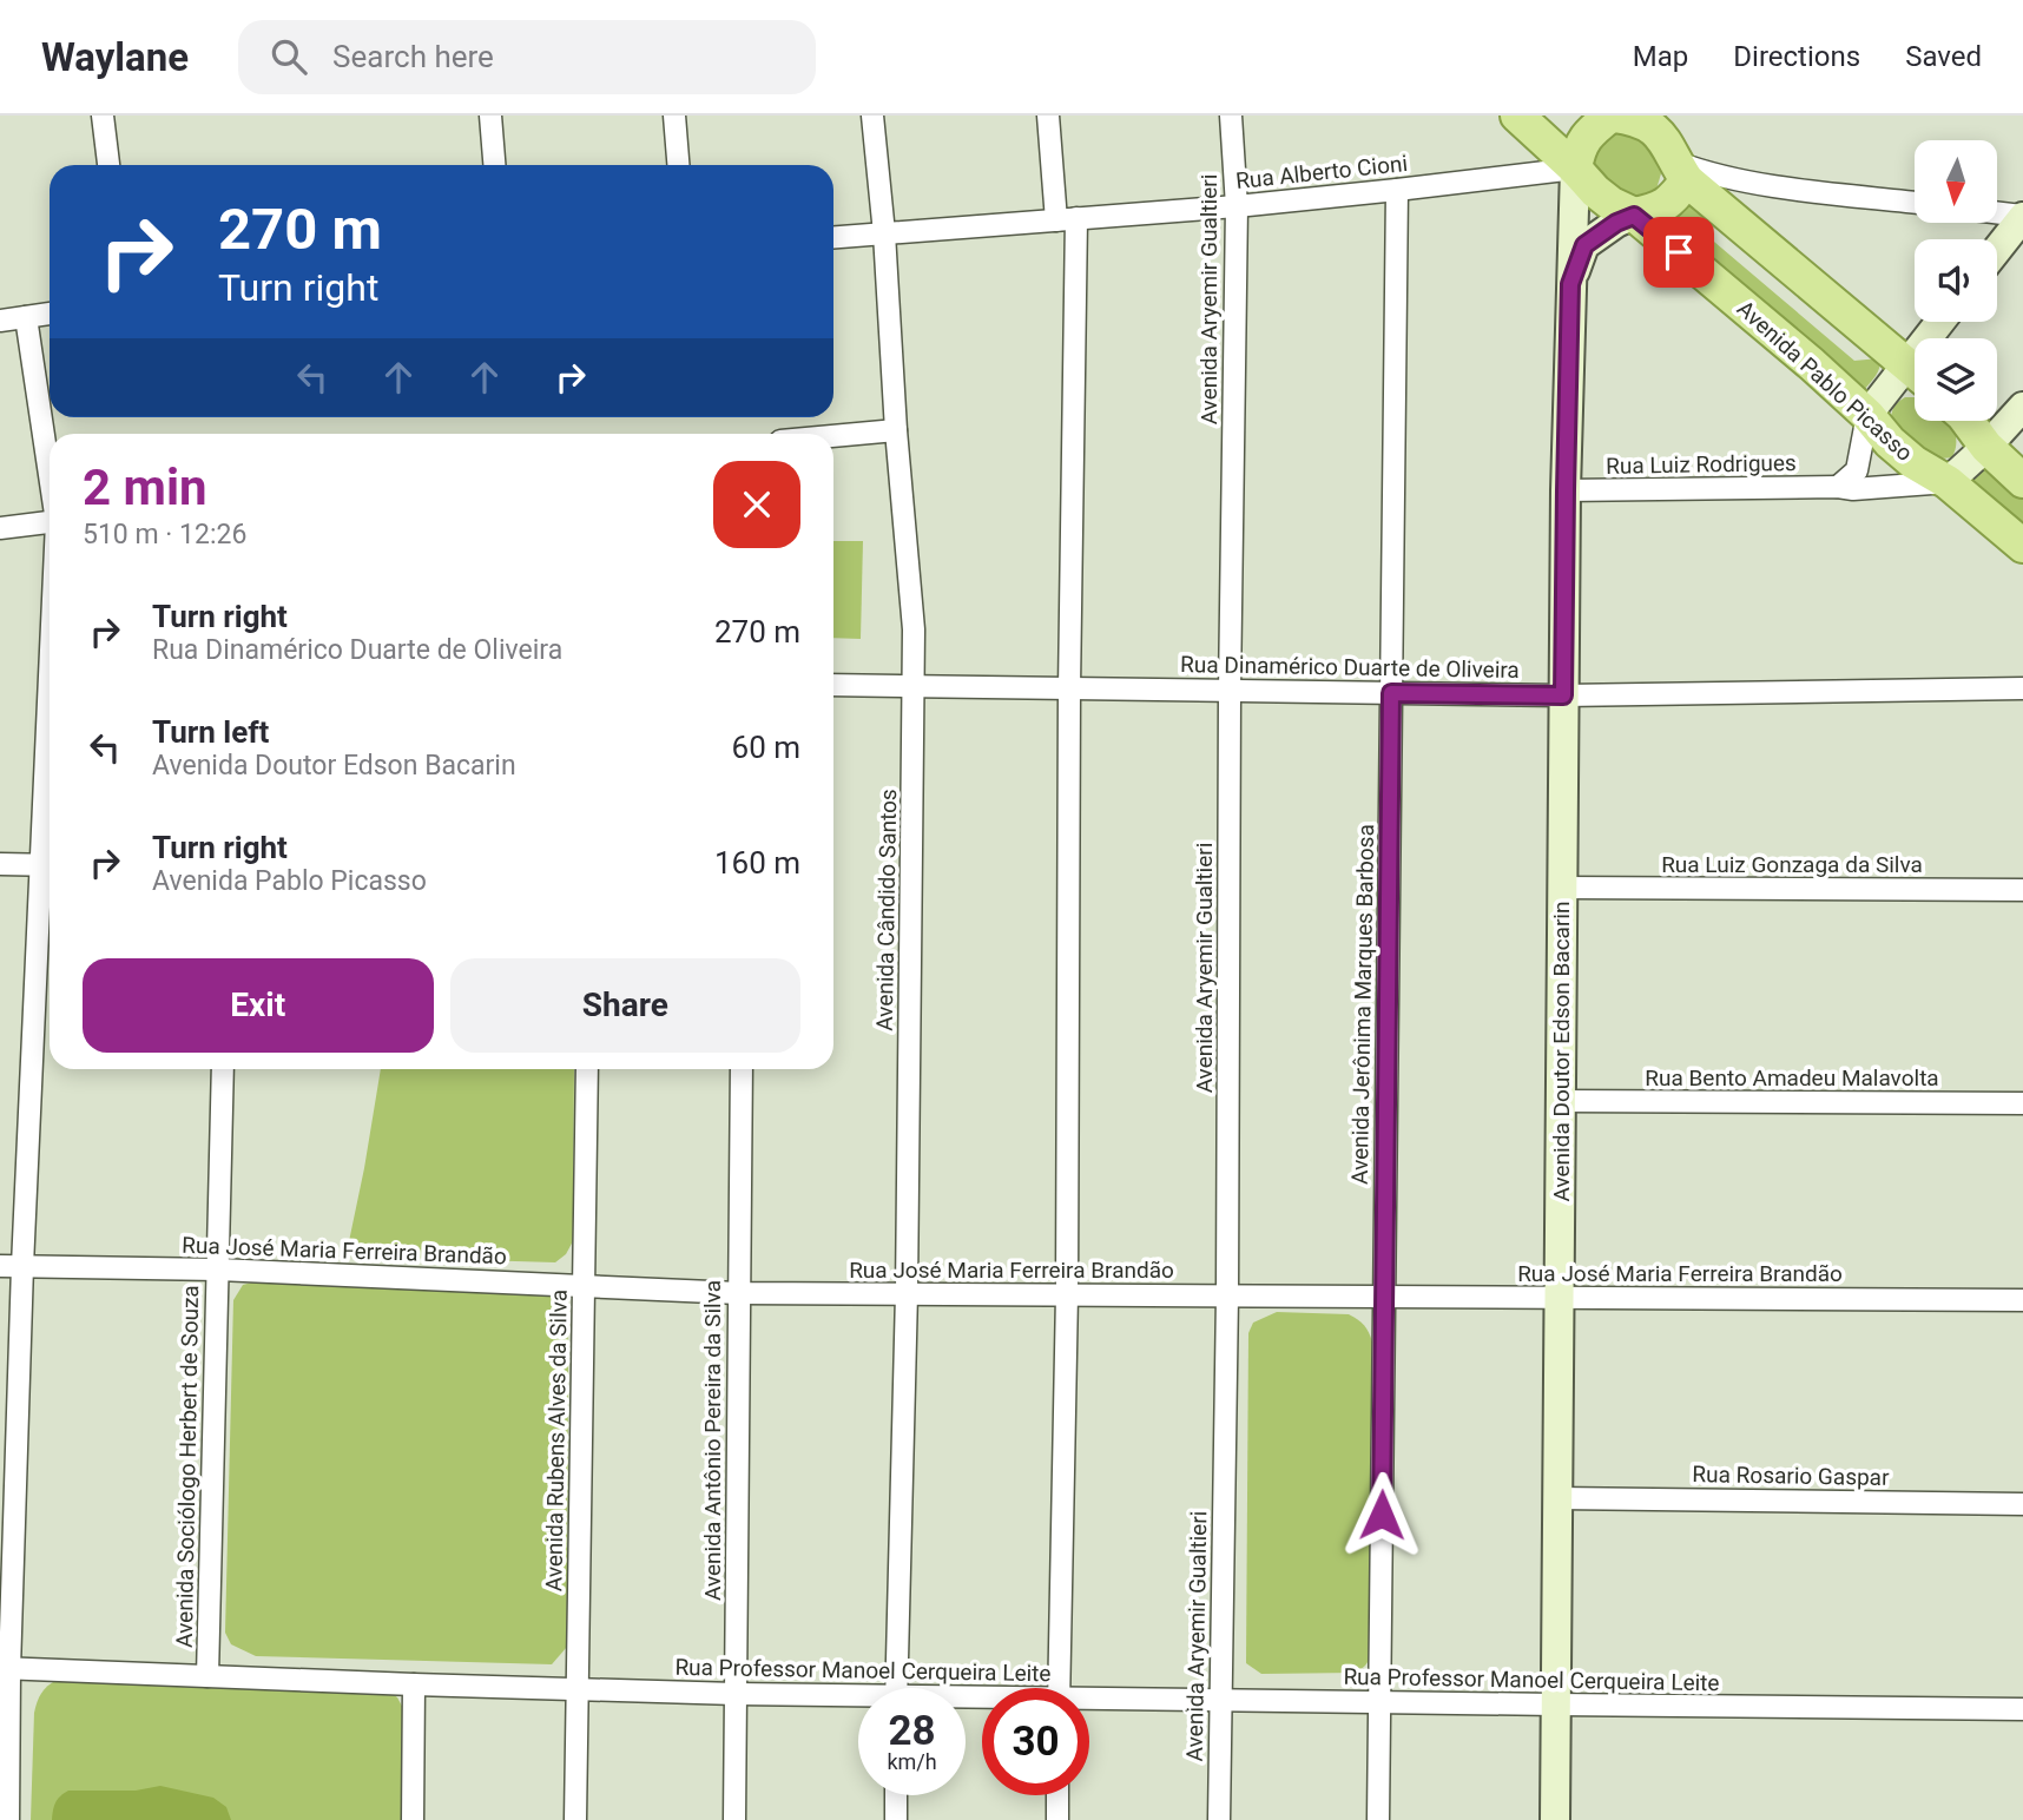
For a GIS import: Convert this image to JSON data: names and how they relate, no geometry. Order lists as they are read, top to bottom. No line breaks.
{"streets":{"main road":["Avenida Pablo Picasso"],"street":["Rua Alberto Cioni","Avenida Aryemir Gualtieri","Rua Luiz Rodrigues","Rua Dinamérico Duarte de Oliveira","Rua Luiz Gonzaga da Silva","Avenida Cândido Santos","Avenida Jerônima Marques Barbosa","Avenida Doutor Edson Bacarin","Rua Bento Amadeu Malavolta","Rua José Maria Ferreira Brandão","Avenida Rubens Alves da Silva","Avenida Antônio Pereira da Silva","Avenida Sociólogo Herbert de Souza","Rua Rosario Gaspar","Rua Professor Manoel Cerqueira Leite"]},"crossings":[["Rua Alberto Cioni","Avenida Aryemir Gualtieri"],["Rua Alberto Cioni","Avenida Pablo Picasso"],["Rua Alberto Cioni","Avenida Cândido Santos"],["Rua Alberto Cioni","Avenida Jerônima Marques Barbosa"],["Rua Alberto Cioni","Avenida Doutor Edson Bacarin"],["Avenida Aryemir Gualtieri","Rua Dinamérico Duarte de Oliveira"],["Avenida Aryemir Gualtieri","Rua José Maria Ferreira Brandão"],["Avenida Aryemir Gualtieri","Rua Professor Manoel Cerqueira Leite"],["Avenida Pablo Picasso","Rua Luiz Rodrigues"],["Avenida Pablo Picasso","Avenida Doutor Edson Bacarin"],["Rua Luiz Rodrigues","Avenida Doutor Edson Bacarin"],["Rua Dinamérico Duarte de Oliveira","Avenida Cândido Santos"],["Rua Dinamérico Duarte de Oliveira","Avenida Jerônima Marques Barbosa"],["Rua Dinamérico Duarte de Oliveira","Avenida Doutor Edson Bacarin"],["Rua Luiz Gonzaga da Silva","Avenida Doutor Edson Bacarin"],["Avenida Cândido Santos","Rua José Maria Ferreira Brandão"],["Avenida Jerônima Marques Barbosa","Rua José Maria Ferreira Brandão"],["Avenida Jerônima Marques Barbosa","Rua Professor Manoel Cerqueira Leite"],["Avenida Doutor Edson Bacarin","Rua Bento Amadeu Malavolta"],["Avenida Doutor Edson Bacarin","Rua José Maria Ferreira Brandão"],["Avenida Doutor Edson Bacarin","Rua Rosario Gaspar"],["Avenida Doutor Edson Bacarin","Rua Professor Manoel Cerqueira Leite"],["Rua José Maria Ferreira Brandão","Avenida Rubens Alves da Silva"],["Rua José Maria Ferreira Brandão","Avenida Antônio Pereira da Silva"],["Rua José Maria Ferreira Brandão","Avenida Sociólogo Herbert de Souza"],["Avenida Rubens Alves da Silva","Rua Professor Manoel Cerqueira Leite"],["Avenida Antônio Pereira da Silva","Rua Professor Manoel Cerqueira Leite"],["Avenida Sociólogo Herbert de Souza","Rua Professor Manoel Cerqueira Leite"]],"north":"bottom","page":{"header":"Waylane","search":"Search here","nav":["Map","Directions","Saved"],"turn":["270 m","Turn right"],"heading":["2 min","510 m · 12:26"],"list":[{"name":"Turn right","note":"Rua Dinamérico Duarte de Oliveira","value":"270 m"},{"name":"Turn left","note":"Avenida Doutor Edson Bacarin","value":"60 m"},{"name":"Turn right","note":"Avenida Pablo Picasso","value":"160 m"}],"buttons":["Exit","Share"],"speed":"28 km/h","limit":"30"}}
